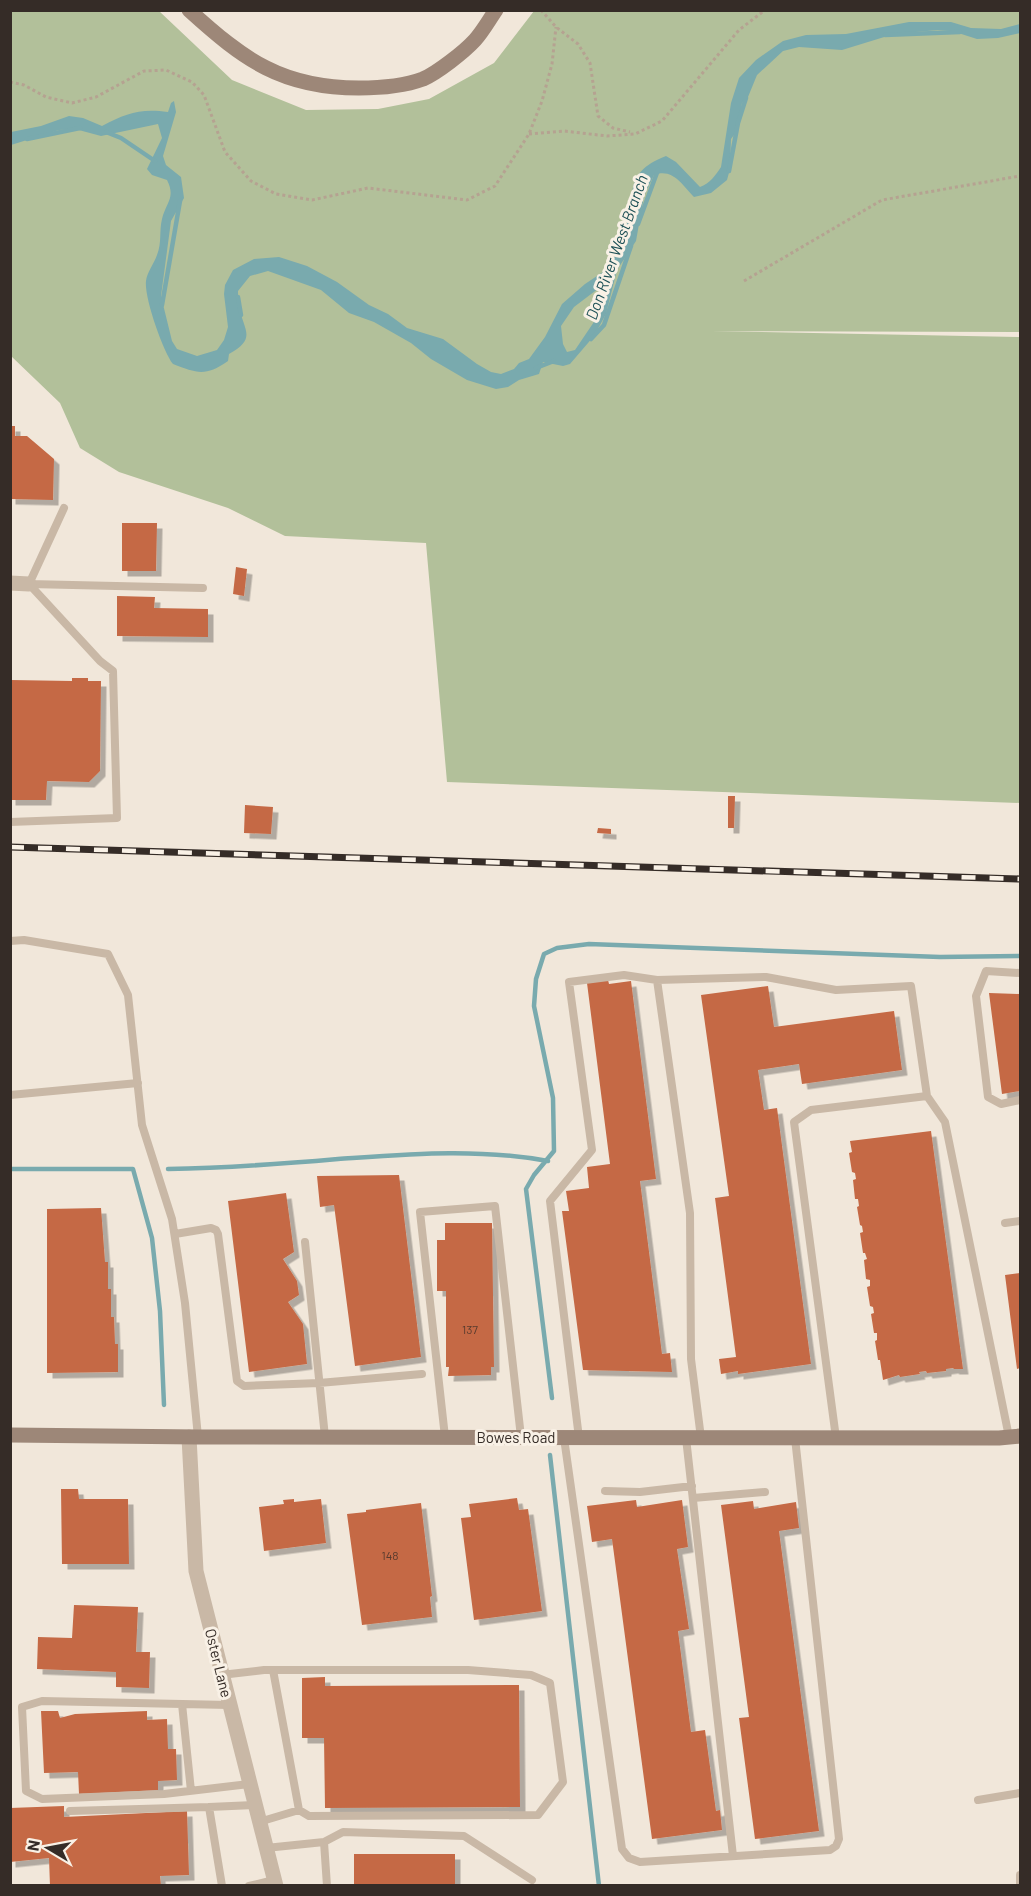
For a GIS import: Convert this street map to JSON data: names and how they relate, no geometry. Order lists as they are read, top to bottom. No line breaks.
{"streets":{"street":["Bowes Road","Oster Lane"]},"crossings":[["Bowes Road","Oster Lane"]],"water":["Don River West Branch"],"house_numbers":["137","148"],"north":"left"}
